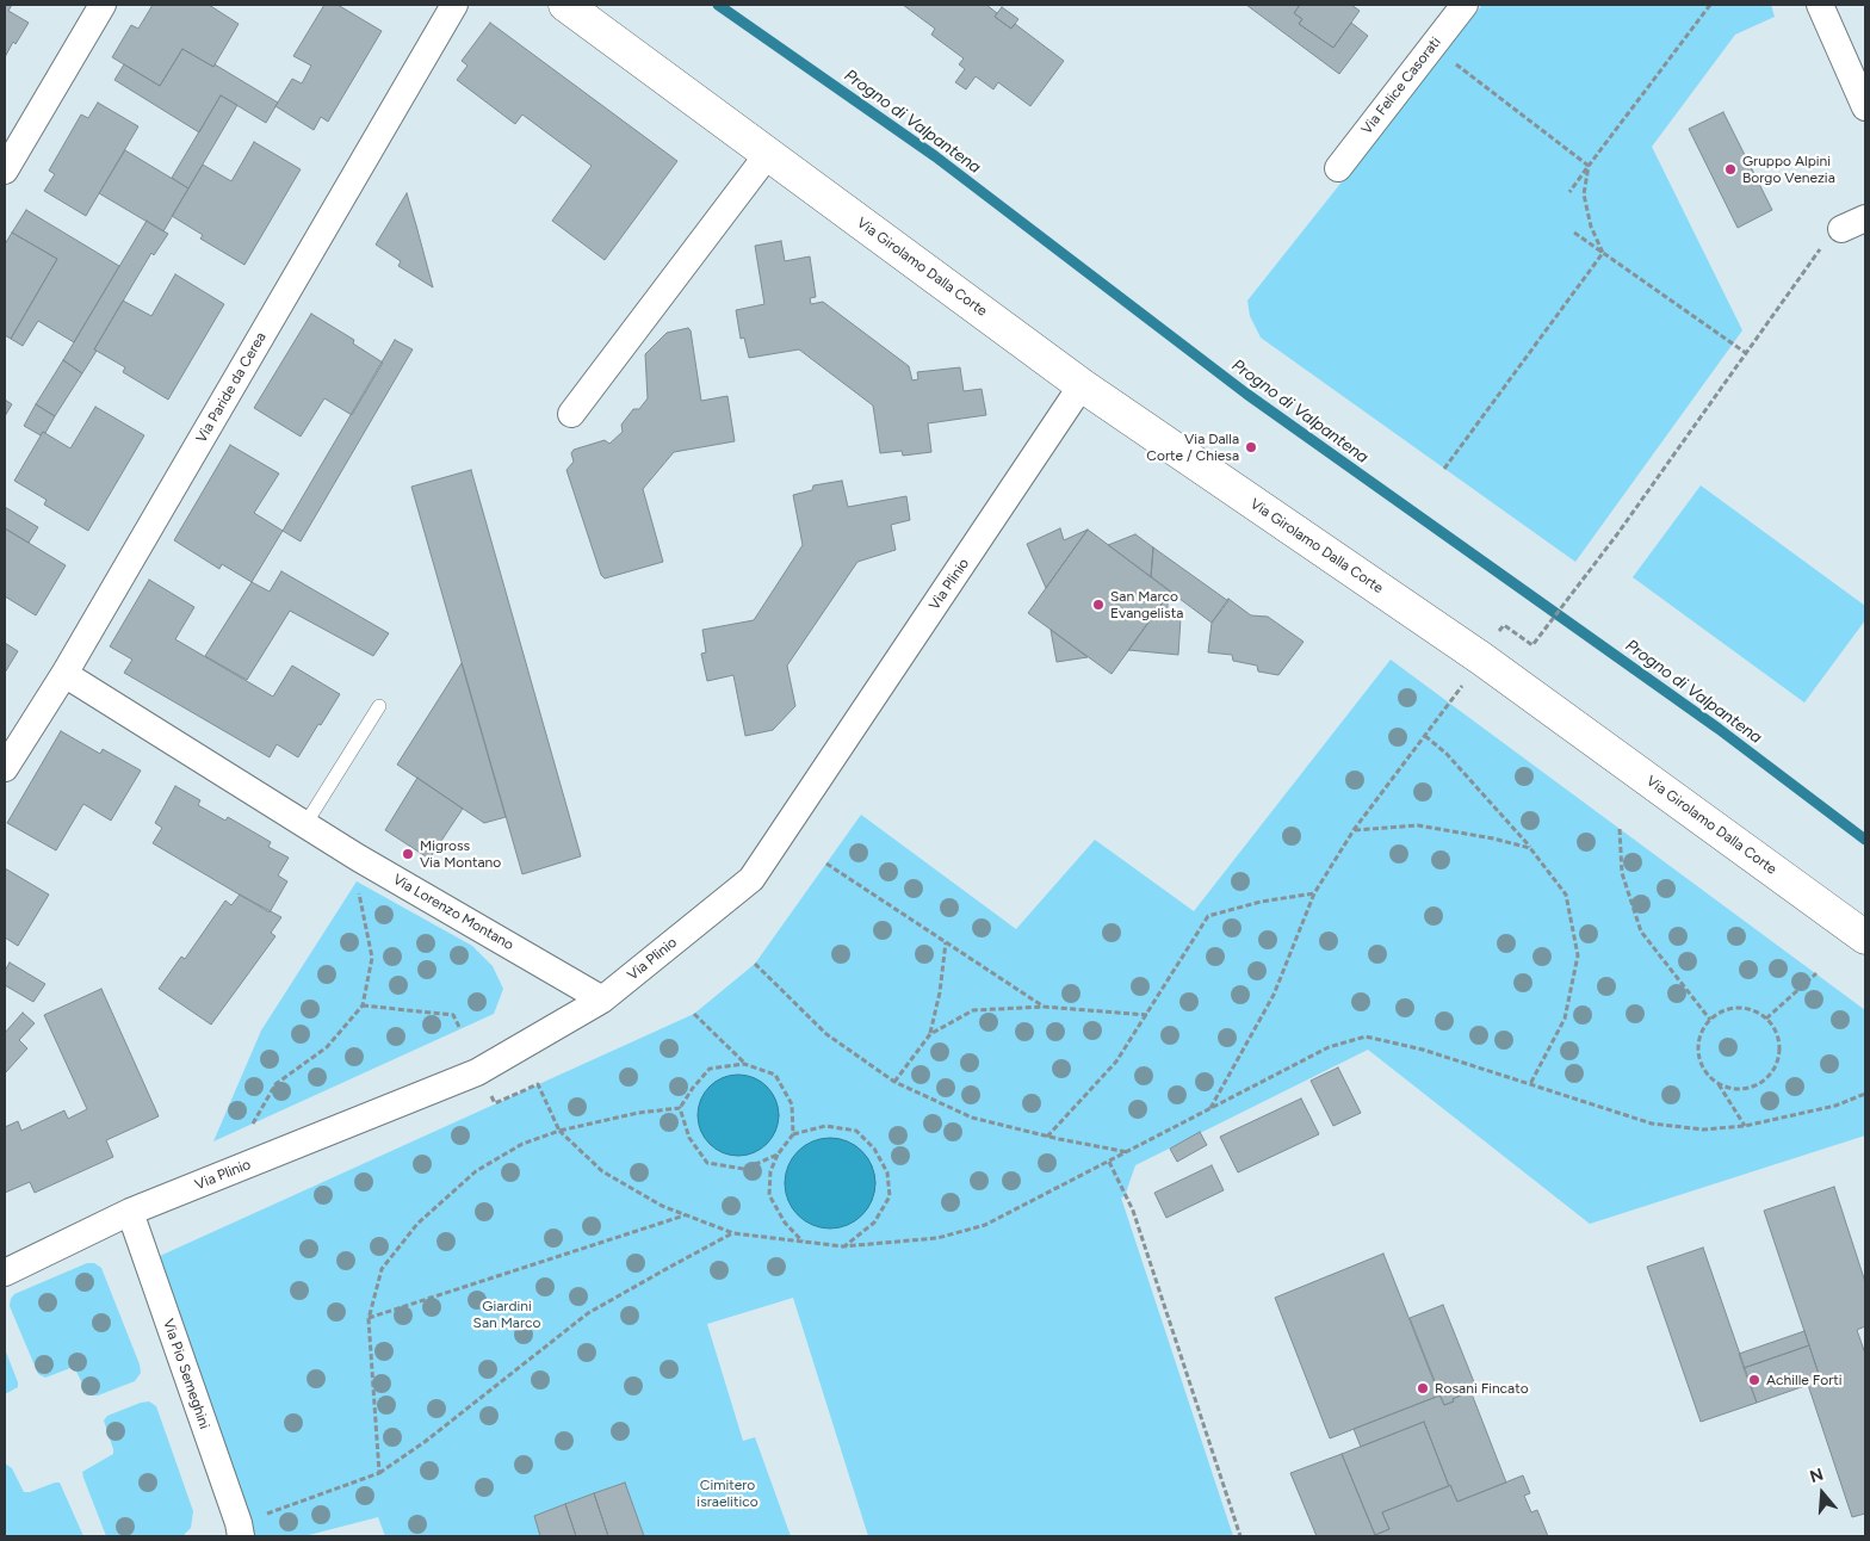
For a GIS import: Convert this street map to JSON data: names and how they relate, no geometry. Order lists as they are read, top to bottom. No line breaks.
{"streets":{"street":["Via Felice Casorati","Via Girolamo Dalla Corte","Via Paride da Cerea","Via Plinio","Via Lorenzo Montano","Via Pio Semeghini"]},"crossings":[["Via Girolamo Dalla Corte","Via Plinio"],["Via Paride da Cerea","Via Lorenzo Montano"],["Via Plinio","Via Lorenzo Montano"],["Via Plinio","Via Pio Semeghini"]],"water":["Progno di Valpantena"],"parks":["Giardini San Marco","Cimitero israelitico"],"places":["Gruppo Alpini Borgo Venezia","Via Dalla Corte / Chiesa","San Marco Evangelista","Migross Via Montano","Achille Forti","Rosani Fincato"],"north":"top"}
